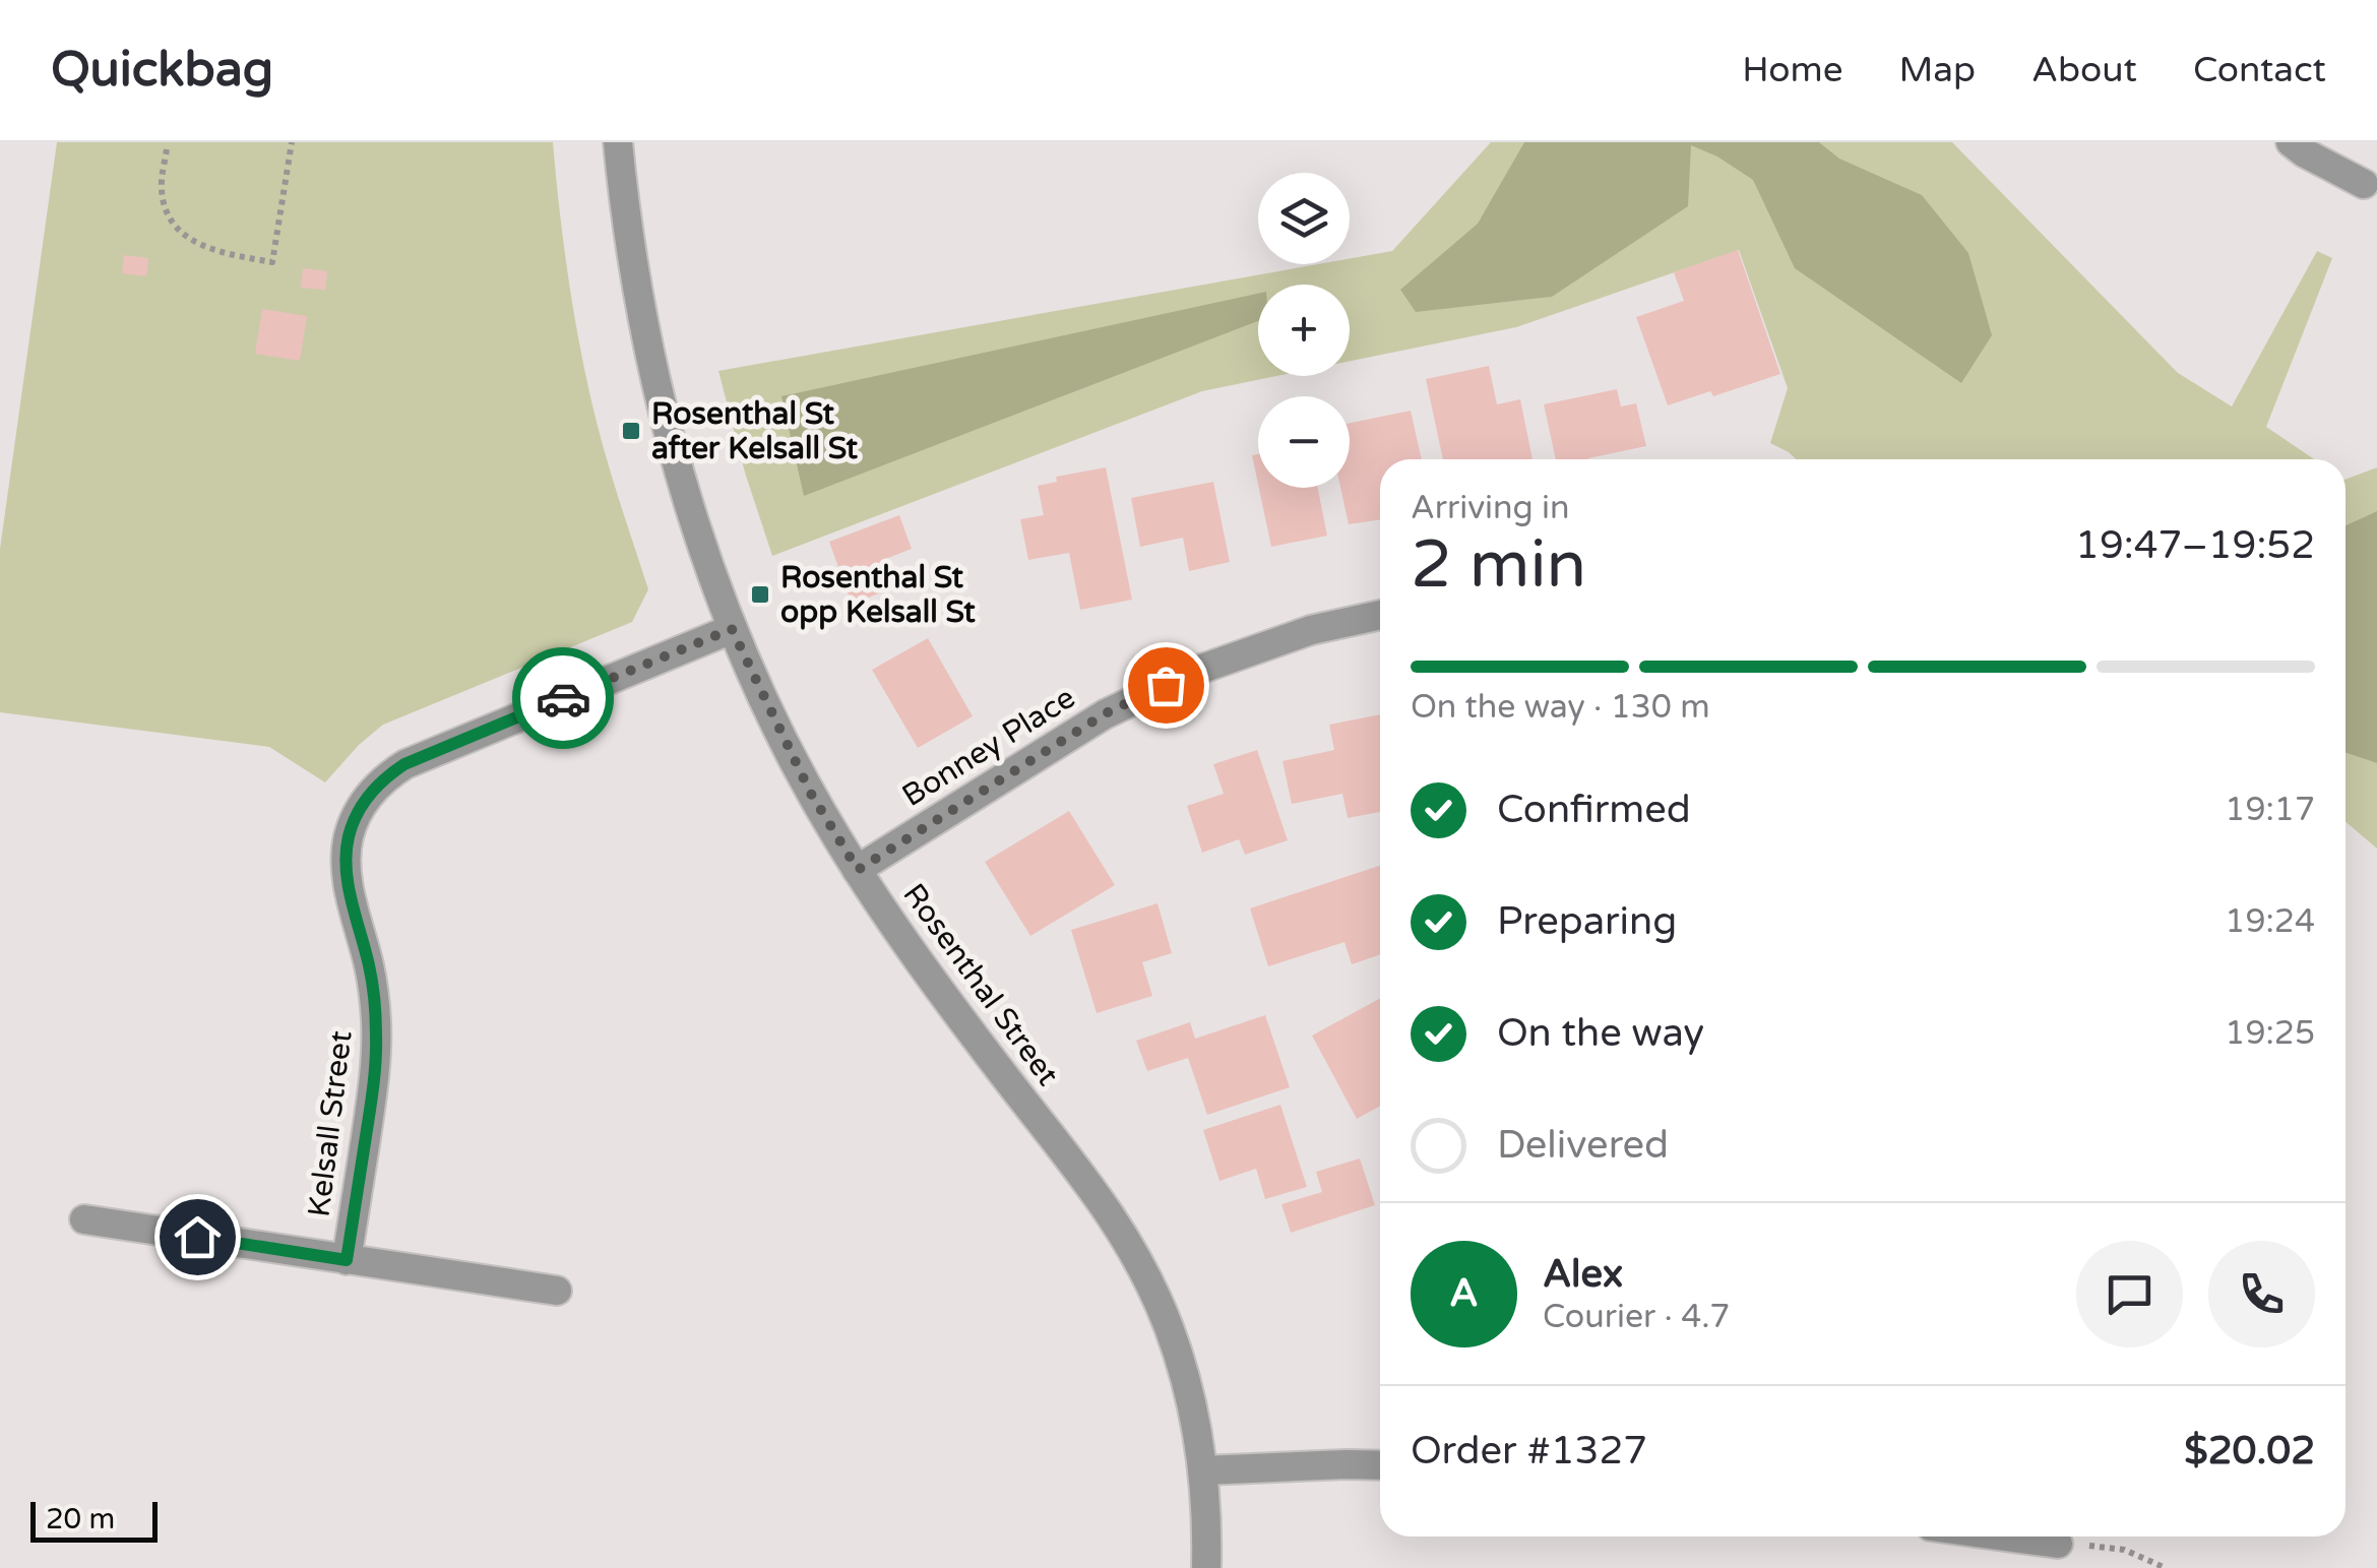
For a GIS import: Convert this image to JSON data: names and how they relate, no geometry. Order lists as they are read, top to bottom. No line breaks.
{"streets":{"street":["Bonney Place","Rosenthal Street","Kelsall Street"]},"crossings":[["Bonney Place","Rosenthal Street"],["Rosenthal Street","Kelsall Street"]],"places":{"transit":["Rosenthal St after Kelsall St","Rosenthal St opp Kelsall St"]},"scale_bar":"20 m","page":{"header":"Quickbag","nav":["Home","Map","About","Contact"],"map_buttons":["+","−"],"heading":["2 min","Arriving in","19:47–19:52"],"panel":["Alex","Courier · 4.7","Order #1327","$20.02"],"bar":"On the way · 130 m","list":[["Confirmed","19:17"],["Preparing","19:24"],["On the way","19:25"],"Delivered"],"round":"A","scale":"20 m"}}
